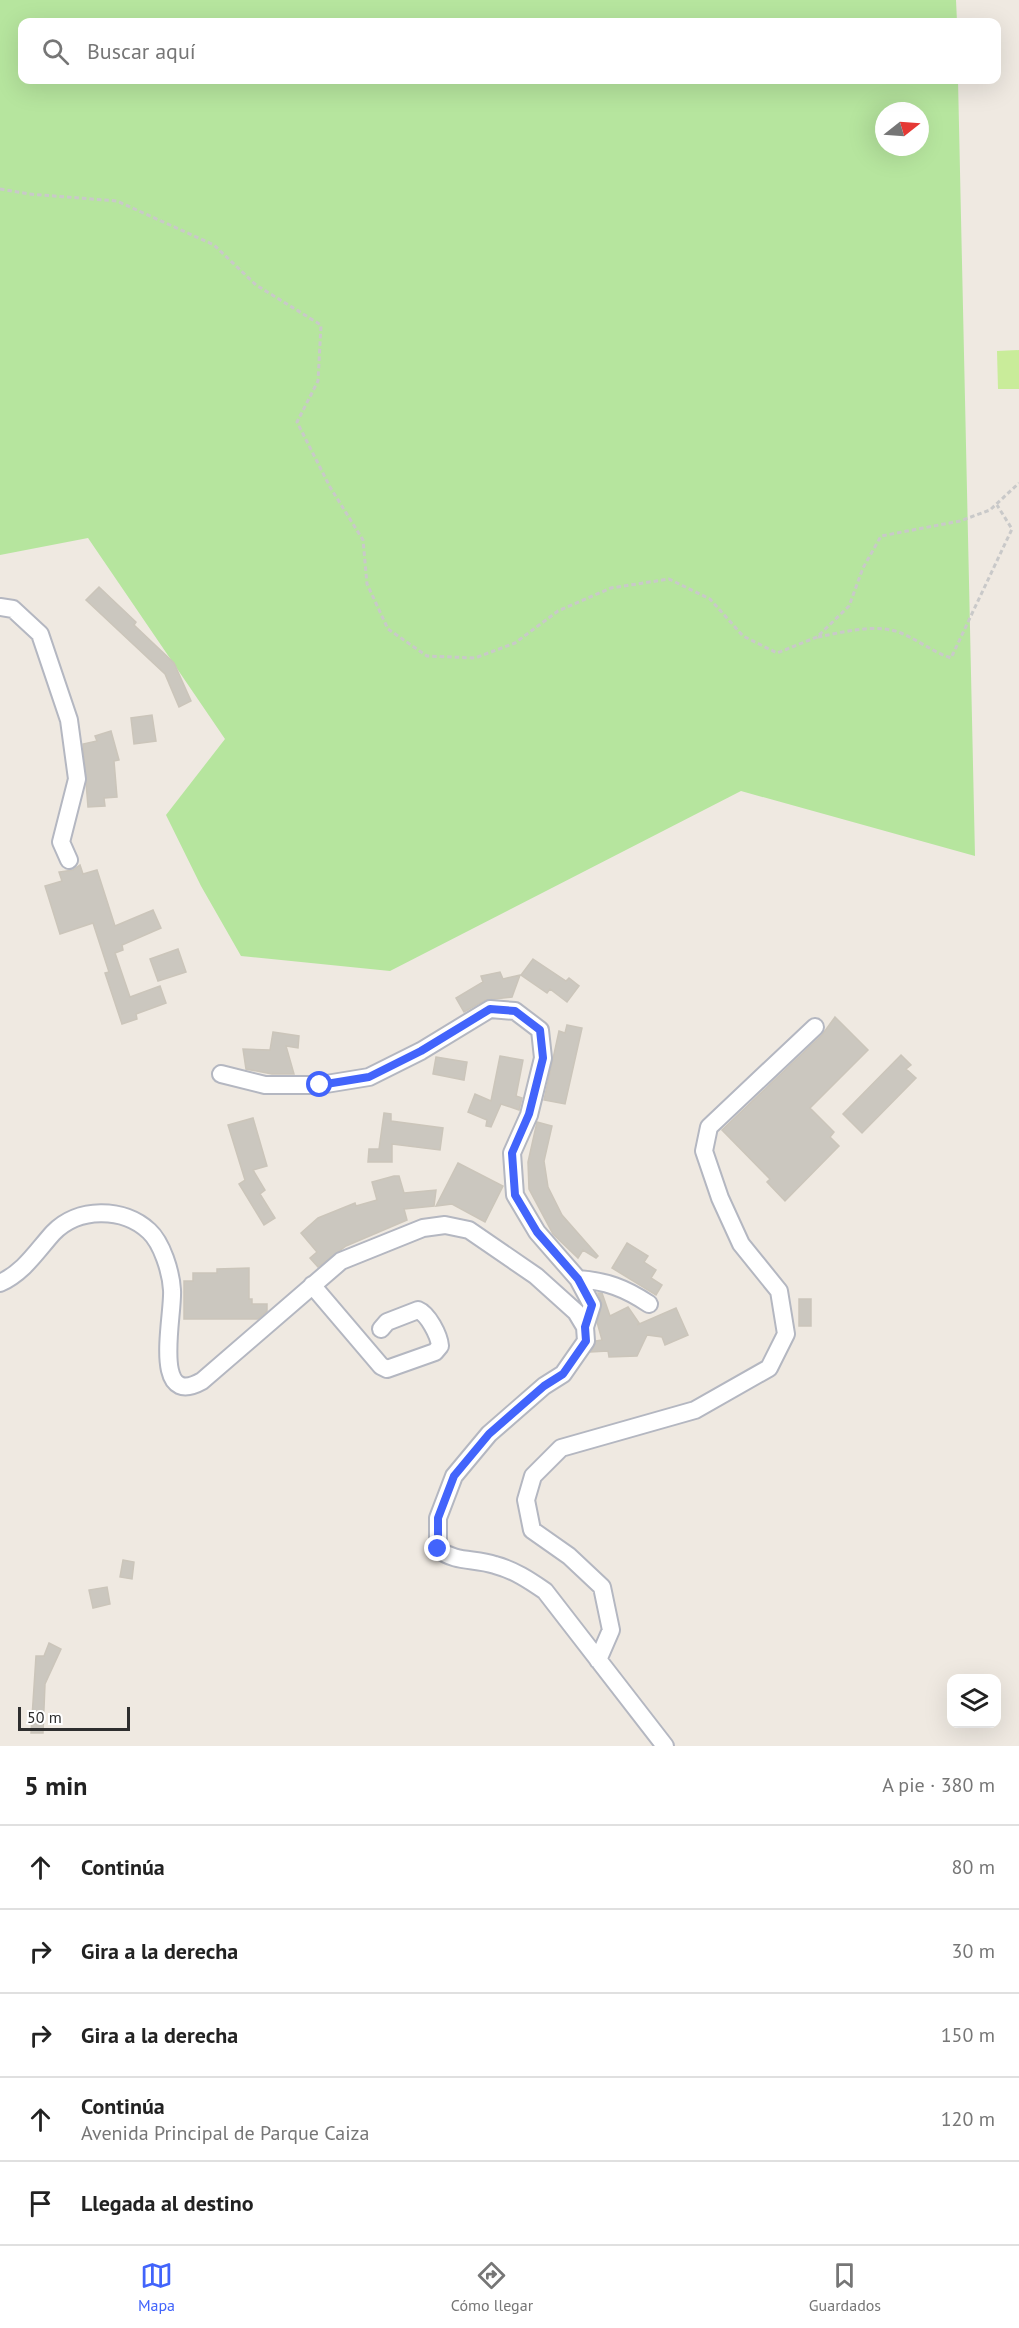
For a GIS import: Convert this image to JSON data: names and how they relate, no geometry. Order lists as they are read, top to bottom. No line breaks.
{"scale_bar":"50 m","north":"right","page":{"search":"Buscar aquí","scale":"50 m","heading":["5 min","A pie · 380 m"],"list":[["Continúa","80 m"],["Gira a la derecha","30 m"],["Gira a la derecha","150 m"],["Continúa","Avenida Principal de Parque Caiza","120 m"],"Llegada al destino"],"nav":["Mapa","Cómo llegar","Guardados"]}}
